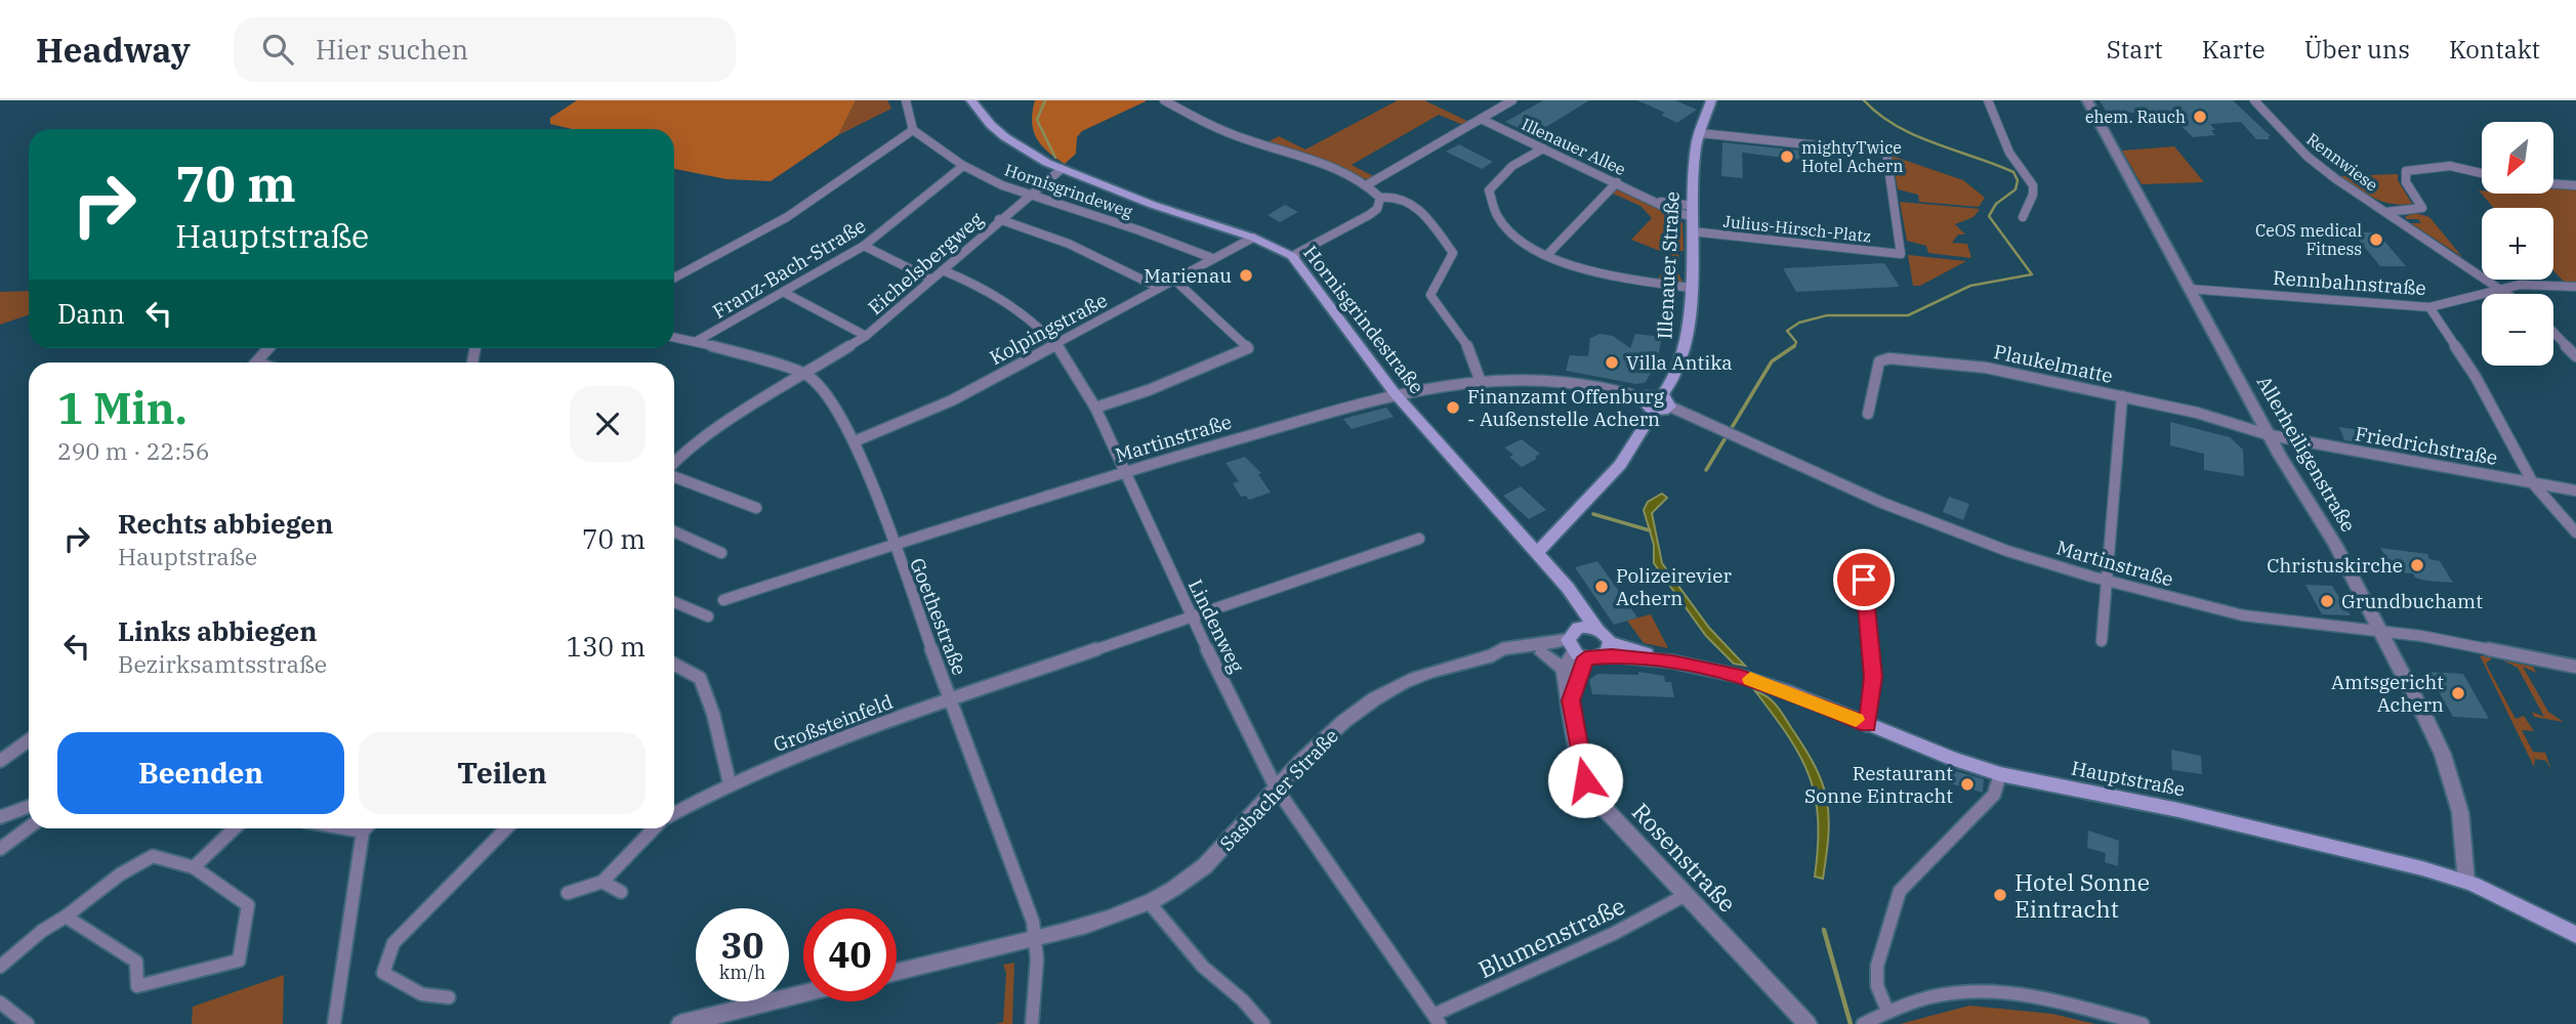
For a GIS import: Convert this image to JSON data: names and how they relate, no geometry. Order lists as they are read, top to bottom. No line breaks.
{"streets":{"main road":["Illenauer Straße","Hornisgrindestraße","Hauptstraße"],"street":["Illenauer Allee","Rennwiese","Hornisgrindeweg","Julius-Hirsch-Platz","Eichelsbergweg","Franz-Bach-Straße","Rennbahnstraße","Kolpingstraße","Plaukelmatte","Martinstraße","Friedrichstraße","Allerheiligenstraße","Goethestraße","Lindenweg","Großsteinfeld","Sasbacher Straße","Rosenstraße","Blumenstraße"]},"crossings":[["Illenauer Allee","Illenauer Straße"],["Rennwiese","Rennbahnstraße"],["Hornisgrindeweg","Eichelsbergweg"],["Hornisgrindeweg","Franz-Bach-Straße"],["Hornisgrindeweg","Kolpingstraße"],["Julius-Hirsch-Platz","Illenauer Straße"],["Eichelsbergweg","Hornisgrindestraße"],["Eichelsbergweg","Goethestraße"],["Eichelsbergweg","Lindenweg"],["Illenauer Straße","Martinstraße"],["Franz-Bach-Straße","Goethestraße"],["Rennbahnstraße","Allerheiligenstraße"],["Hornisgrindestraße","Kolpingstraße"],["Hornisgrindestraße","Martinstraße"],["Hornisgrindestraße","Hauptstraße"],["Hornisgrindestraße","Sasbacher Straße"],["Hornisgrindestraße","Rosenstraße"],["Kolpingstraße","Goethestraße"],["Kolpingstraße","Lindenweg"],["Plaukelmatte","Friedrichstraße"],["Plaukelmatte","Allerheiligenstraße"],["Martinstraße","Allerheiligenstraße"],["Martinstraße","Goethestraße"],["Martinstraße","Lindenweg"],["Friedrichstraße","Allerheiligenstraße"],["Allerheiligenstraße","Hauptstraße"],["Goethestraße","Großsteinfeld"],["Goethestraße","Sasbacher Straße"],["Lindenweg","Großsteinfeld"],["Lindenweg","Sasbacher Straße"],["Lindenweg","Blumenstraße"],["Hauptstraße","Sasbacher Straße"],["Hauptstraße","Rosenstraße"],["Sasbacher Straße","Rosenstraße"],["Rosenstraße","Blumenstraße"]],"places":["ehem. Rauch","mightyTwice Hotel Achern","CeOS medical Fitness","Marienau","Villa Antika","Finanzamt Offenburg - Außenstelle Achern","Christuskirche","Polizeirevier Achern","Grundbuchamt","Amtsgericht Achern","Restaurant Sonne Eintracht","Hotel Sonne Eintracht"],"north":"bottom left","page":{"header":"Headway","search":"Hier suchen","nav":["Start","Karte","Über uns","Kontakt"],"map_buttons":["+","−"],"turn":["70 m","Hauptstraße"],"then":"Dann","heading":["1 Min.","290 m · 22:56"],"list":[{"name":"Rechts abbiegen","note":"Hauptstraße","value":"70 m"},{"name":"Links abbiegen","note":"Bezirksamtsstraße","value":"130 m"}],"buttons":["Beenden","Teilen"],"speed":"30 km/h","limit":"40"}}
